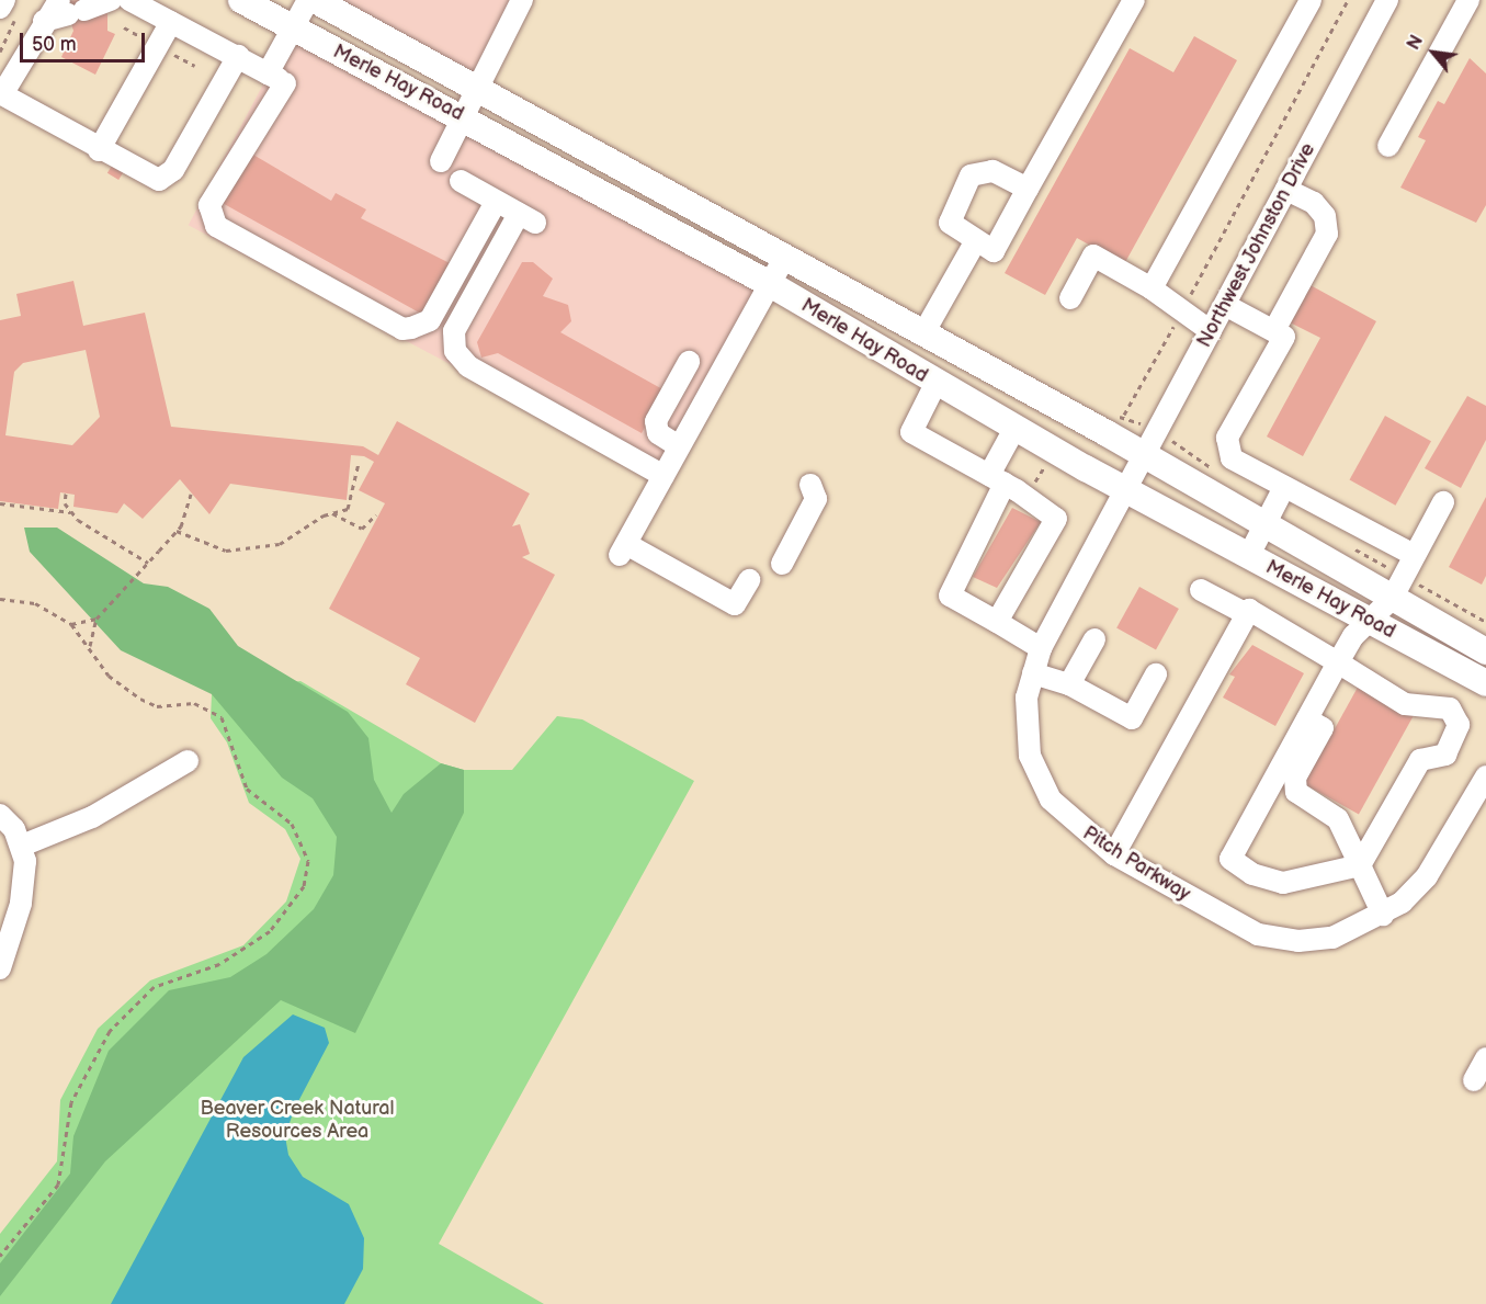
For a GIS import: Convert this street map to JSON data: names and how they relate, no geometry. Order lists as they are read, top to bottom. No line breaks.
{"streets":{"main road":["Merle Hay Road"],"street":["Northwest Johnston Drive","Pitch Parkway"]},"crossings":[["Merle Hay Road","Northwest Johnston Drive"],["Merle Hay Road","Pitch Parkway"],["Northwest Johnston Drive","Pitch Parkway"]],"parks":["Beaver Creek Natural Resources Area"],"scale_bar":"50 m","north":"top left"}
